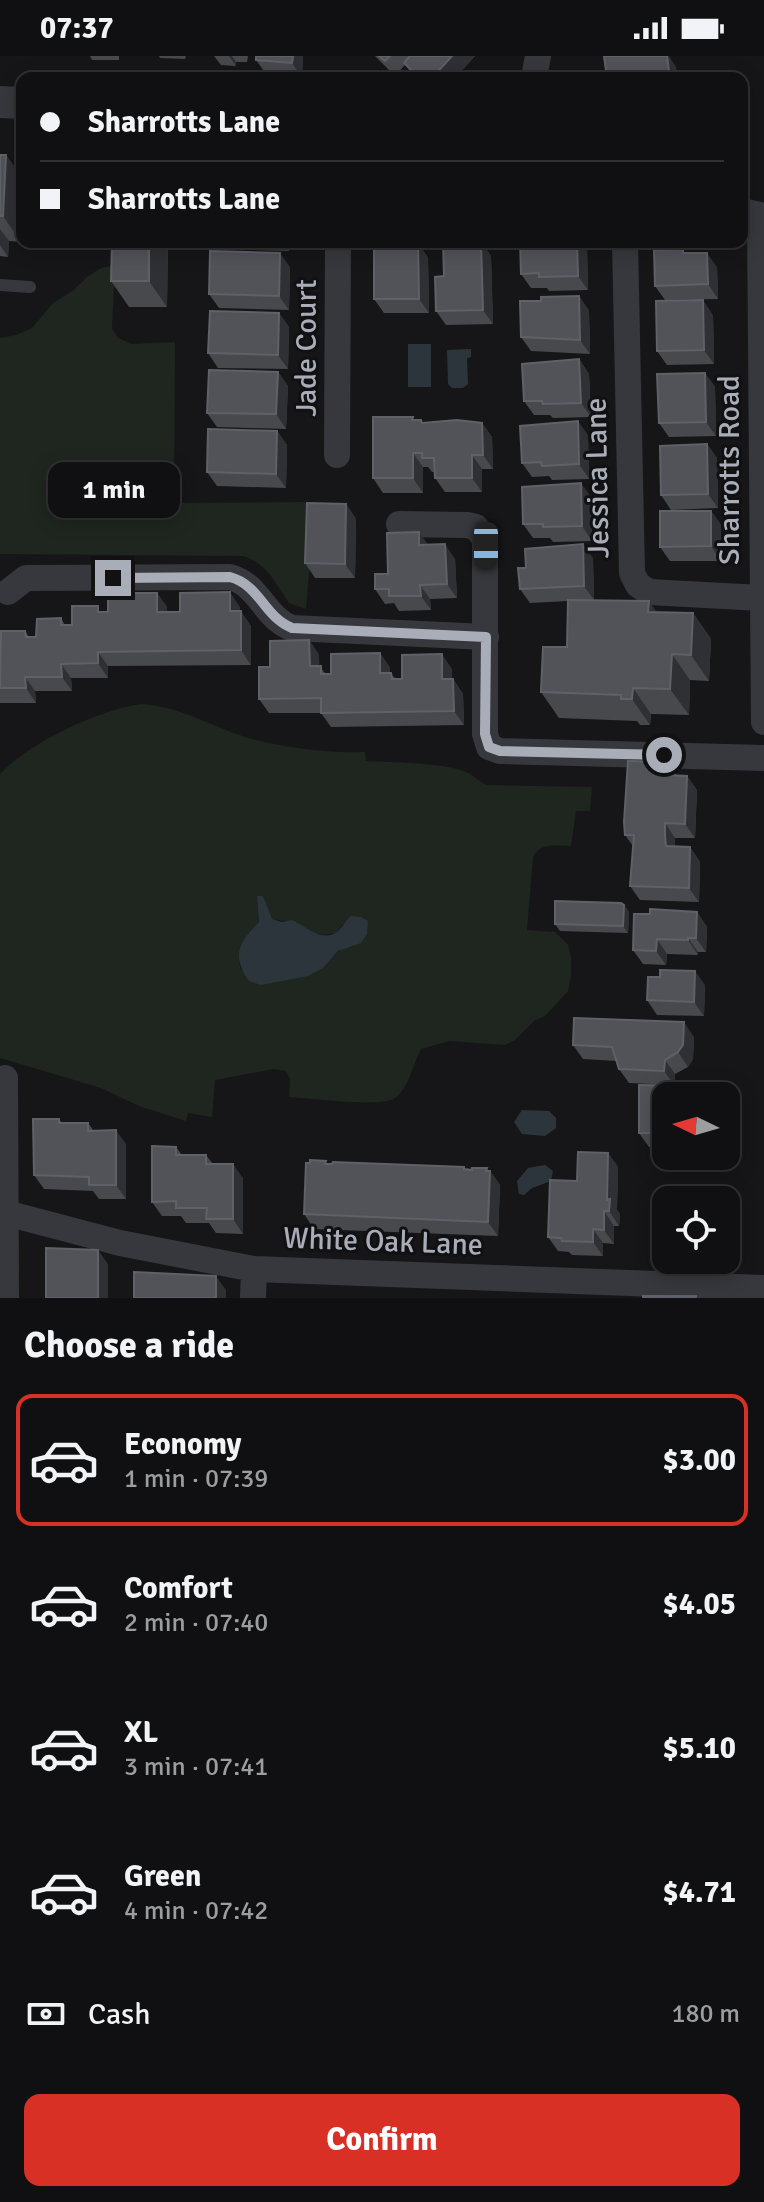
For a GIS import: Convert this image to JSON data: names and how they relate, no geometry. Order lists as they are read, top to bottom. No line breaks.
{"streets":{"street":["Jade Court","Sharrotts Road","Jessica Lane","White Oak Lane"]},"crossings":[["Sharrotts Road","Jessica Lane"]],"north":"left","page":{"status":"07:37","banner":["Sharrotts Lane","Sharrotts Lane"],"bubble":"1 min","heading":"Choose a ride","list":[{"name":"Economy","note":"1 min · 07:39","value":"$3.00"},{"name":"Comfort","note":"2 min · 07:40","value":"$4.05"},{"name":"XL","note":"3 min · 07:41","value":"$5.10"},{"name":"Green","note":"4 min · 07:42","value":"$4.71"}],"pay":["Cash","180 m"],"buttons":"Confirm"}}
